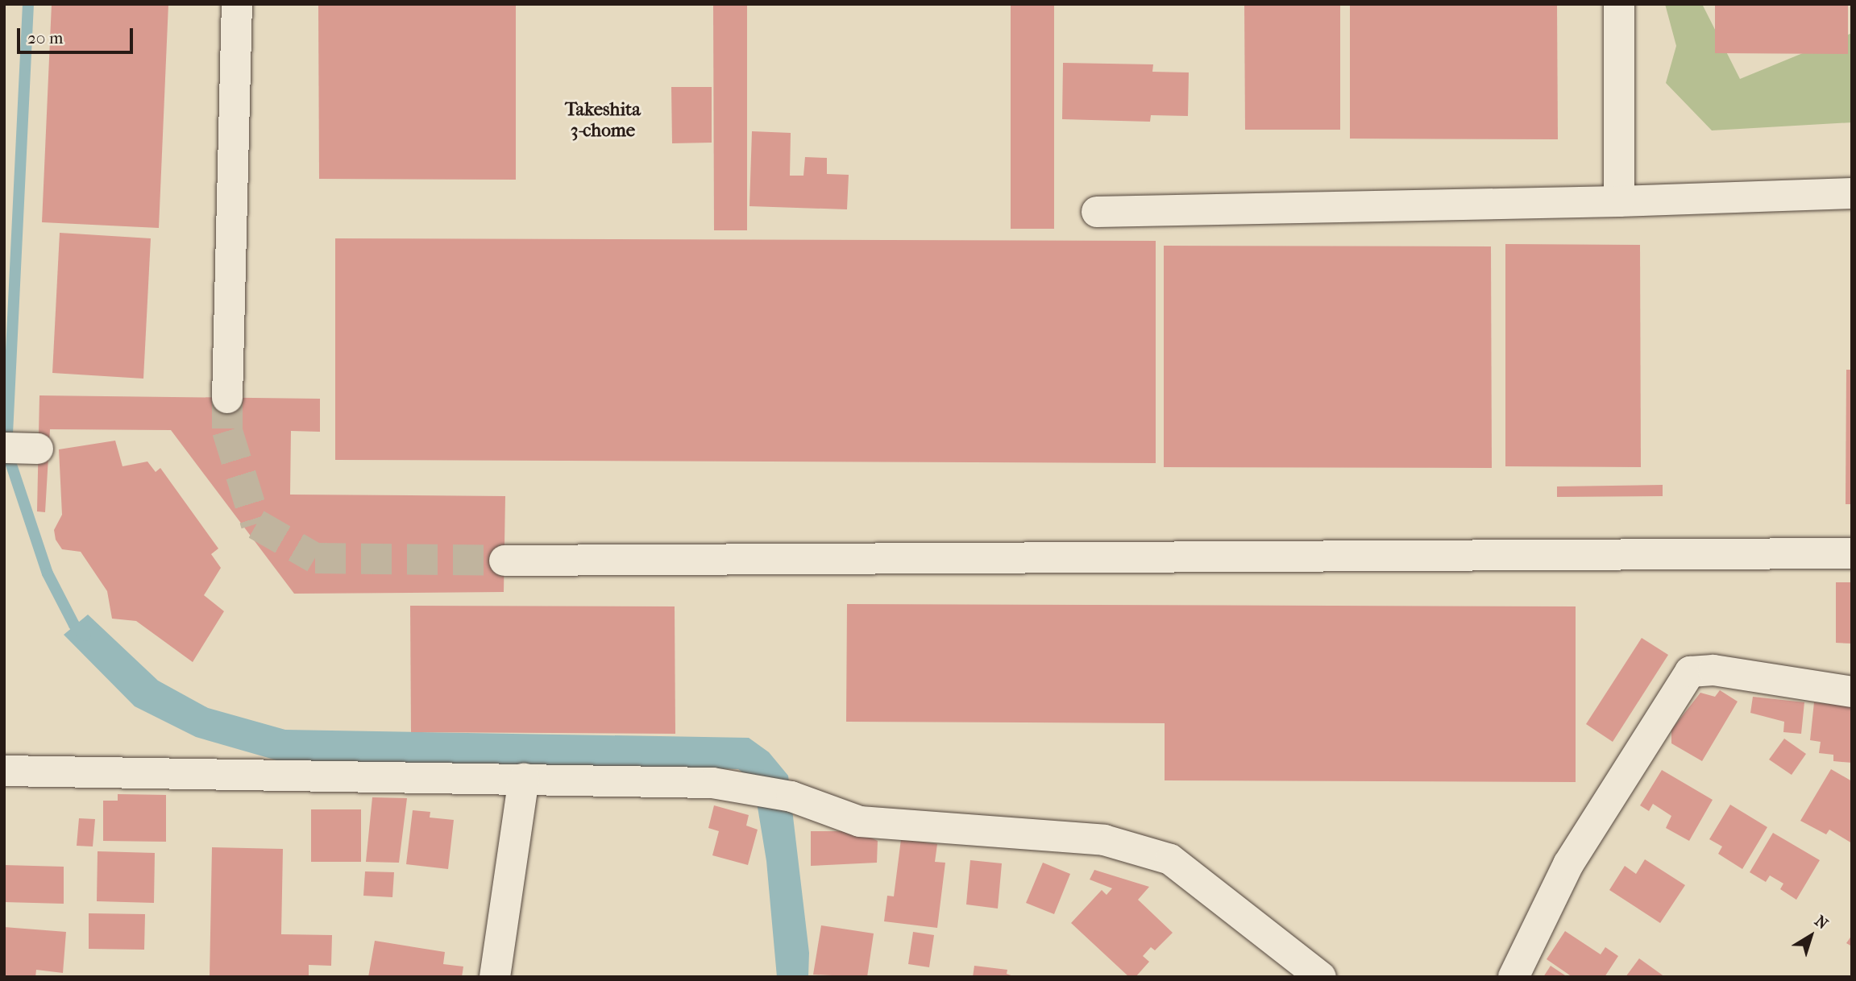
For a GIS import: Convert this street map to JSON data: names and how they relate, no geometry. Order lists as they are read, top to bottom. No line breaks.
{"districts":["Takeshita 3-chome"],"scale_bar":"20 m","north":"top right"}
